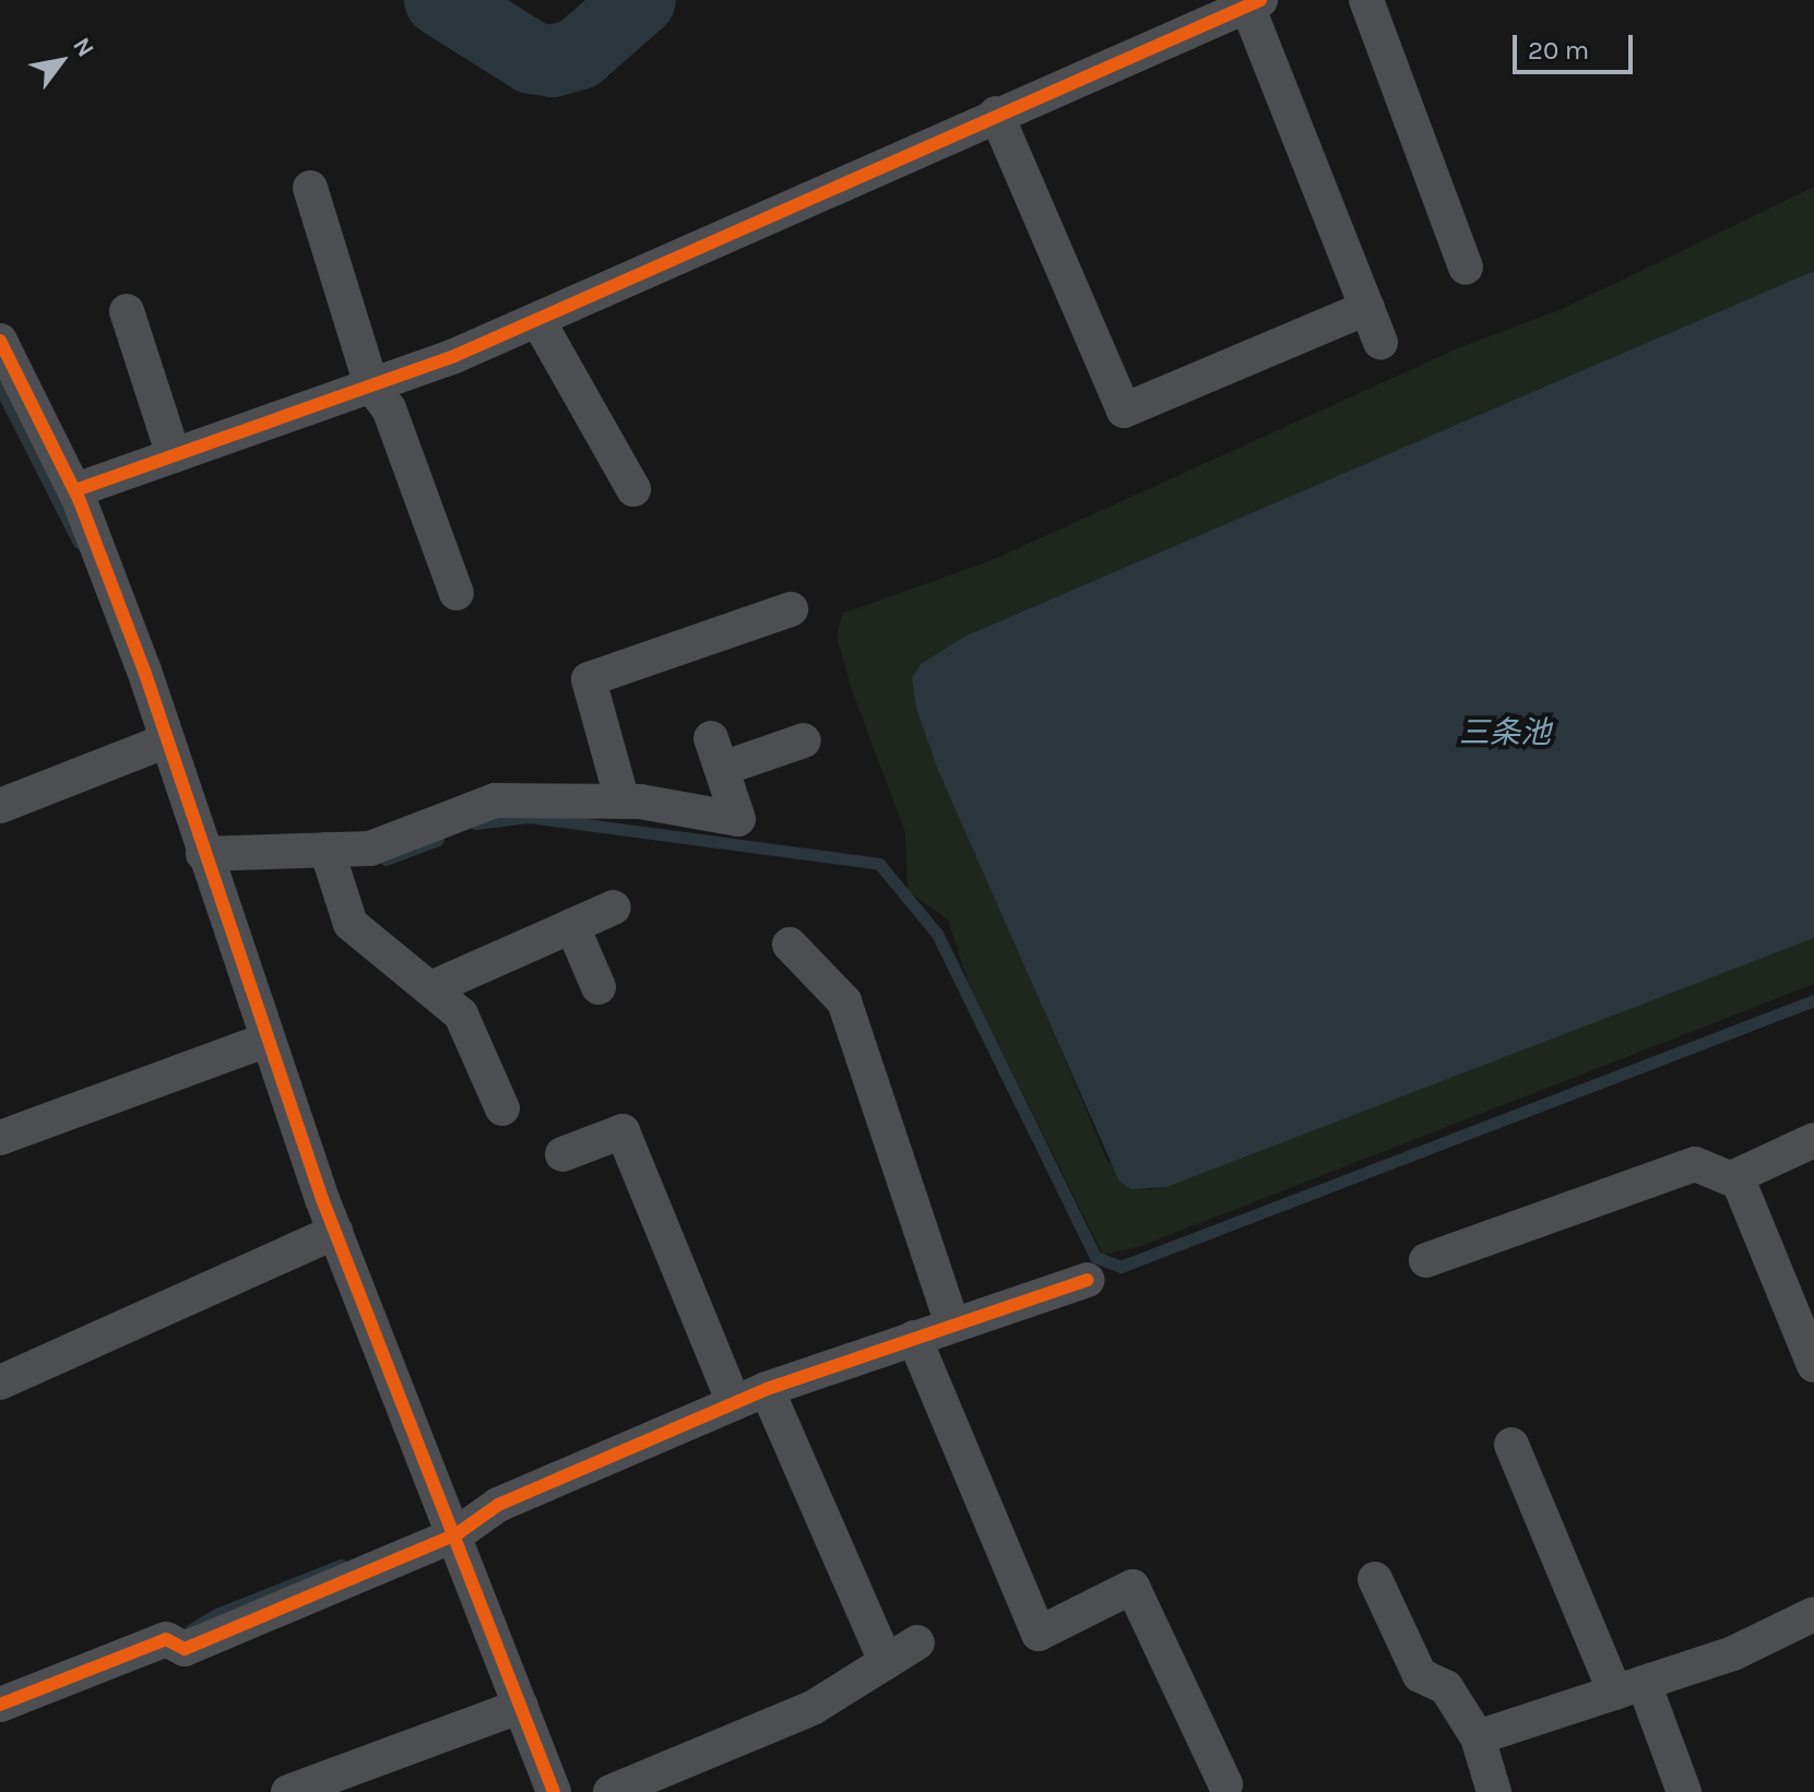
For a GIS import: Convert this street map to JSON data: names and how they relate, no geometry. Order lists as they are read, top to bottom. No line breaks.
{"water":["三条池"],"scale_bar":"20 m","north":"top right"}
